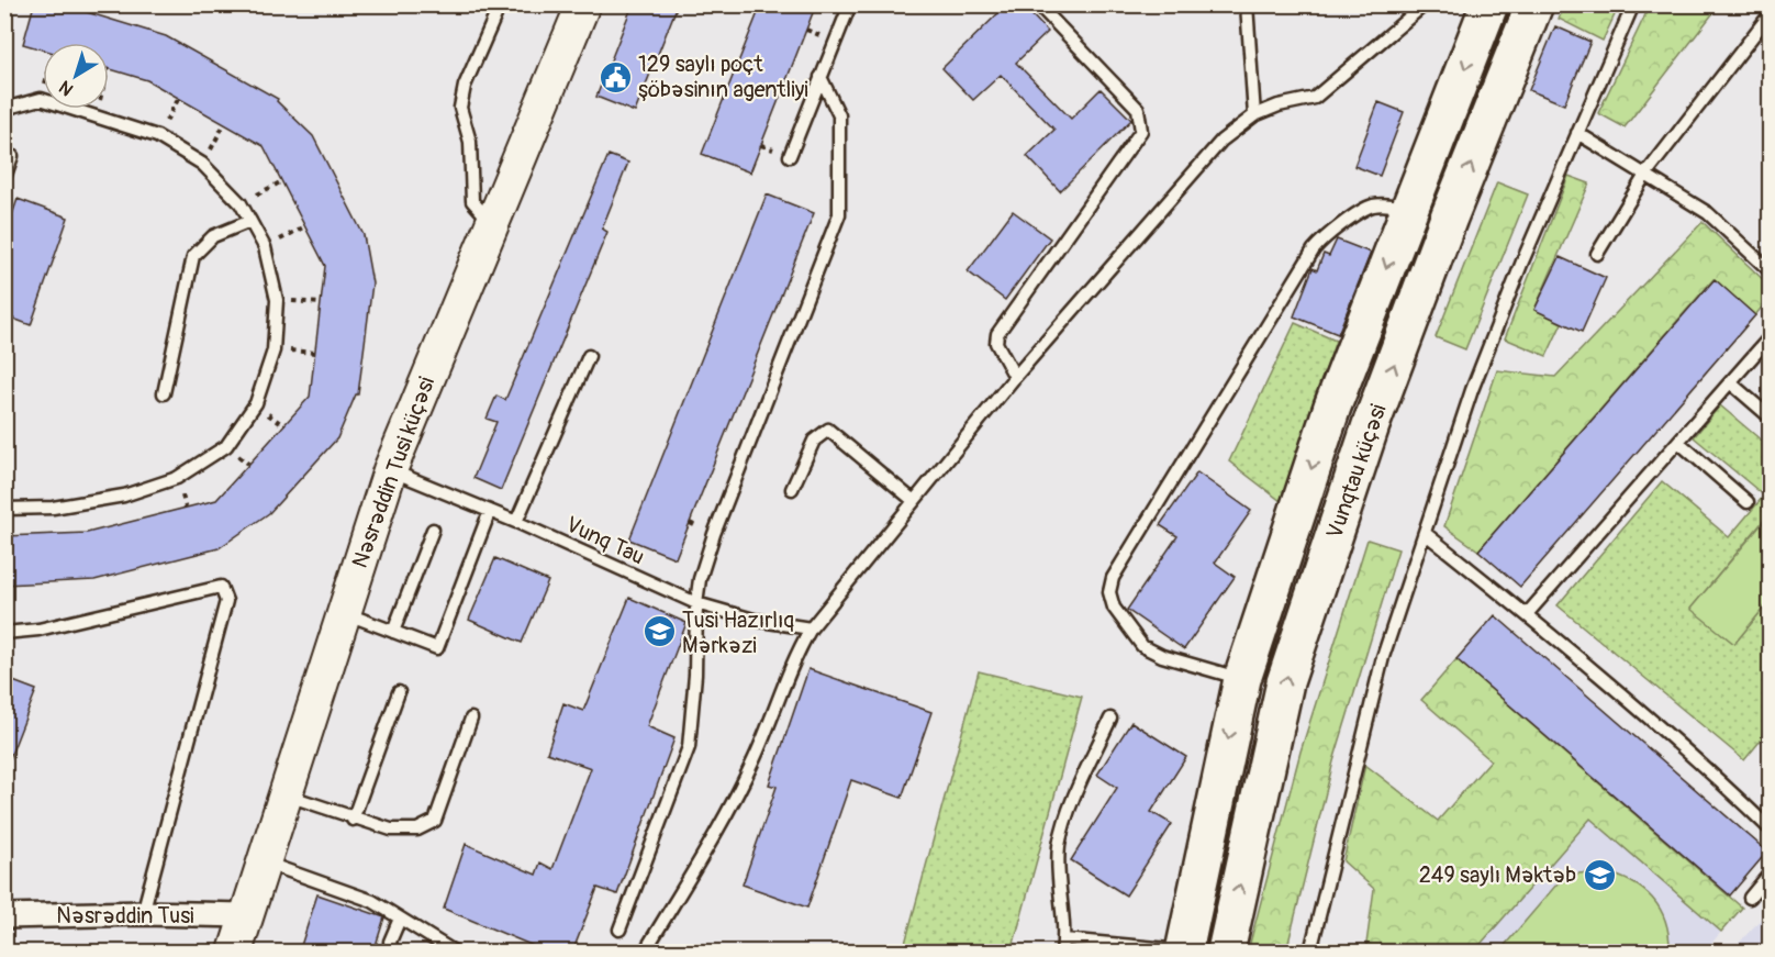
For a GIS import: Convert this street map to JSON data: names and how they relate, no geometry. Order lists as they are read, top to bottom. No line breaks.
{"streets":{"main road":["Vunqtau küçəsi","Nəsrəddin Tusi küçəsi"],"street":["Nəsrəddin Tusi"],"lane":["Vunq Tau"]},"crossings":[["Nəsrəddin Tusi küçəsi","Vunq Tau"],["Nəsrəddin Tusi küçəsi","Nəsrəddin Tusi"]],"places":{"public building":["129 saylı poçt şöbəsinın agentliyi"],"school or university":["Tusi Hazırlıq Mərkəzi","249 saylı Məktəb"]},"north":"bottom left"}
